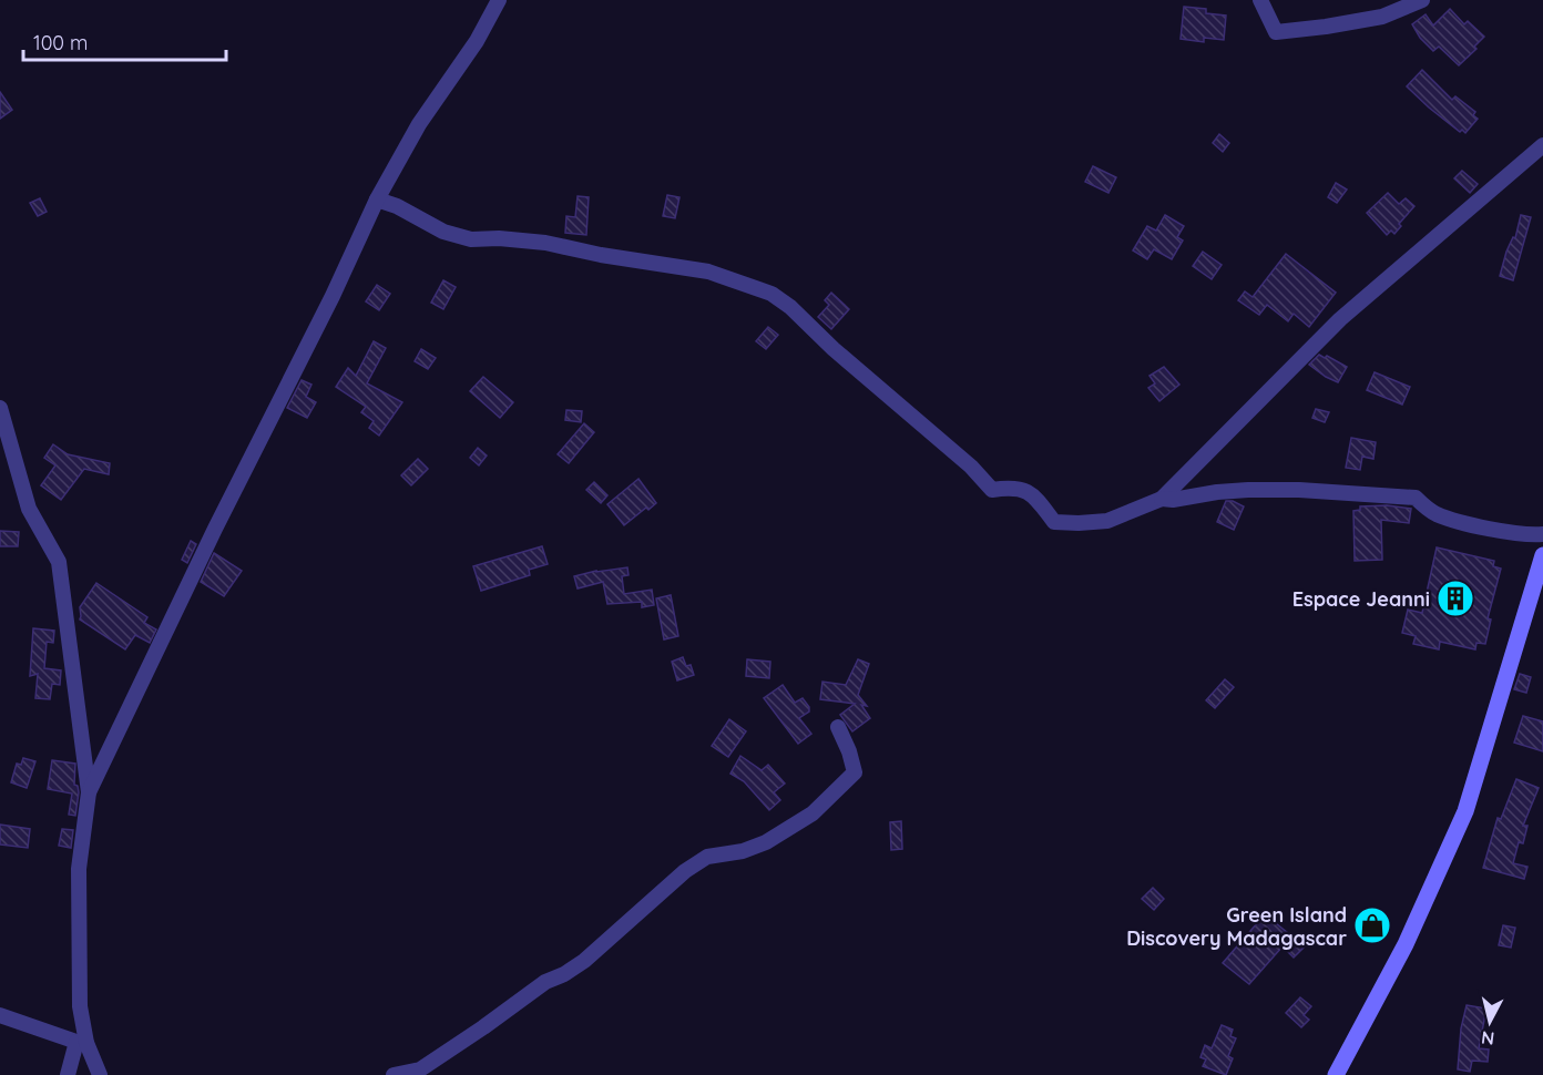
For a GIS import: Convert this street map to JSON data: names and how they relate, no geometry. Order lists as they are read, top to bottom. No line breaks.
{"places":{"building":["Espace Jeanni"],"shop":["Green Island Discovery Madagascar"]},"scale_bar":"100 m","north":"bottom"}
